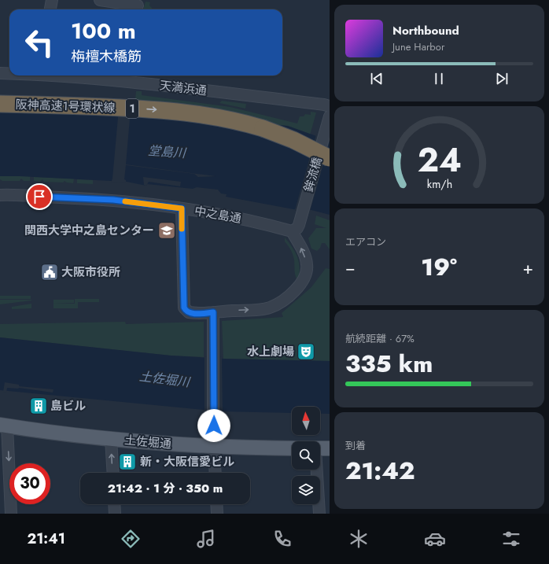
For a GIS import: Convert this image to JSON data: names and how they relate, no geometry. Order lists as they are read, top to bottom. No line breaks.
{"streets":{"highway":["阪神高速1号環状線","1"],"main road":["土佐堀通"],"street":["天満浜通","鉾流橋","中之島通"]},"crossings":[["阪神高速1号環状線","1"],["鉾流橋","中之島通"]],"one_way":["阪神高速1号環状線"],"water":["堂島川","土佐堀川"],"places":{"school or university":["関西大学中之島センター"],"public building":["大阪市役所"],"theatre":["水上劇場"],"building":["島ビル","新・大阪信愛ビル"]},"north":"top","page":{"turn":["100 m","栴檀木橋筋"],"song":["Northbound","June Harbor"],"tile":["エアコン",["航続距離 · 67%","335 km"],["到着","21:42"]],"heat":["−","19°","+"],"limit":"30","trip":"21:42 · 1 分 · 350 m","tabs":"21:41","gauge":["24","km/h"]}}
